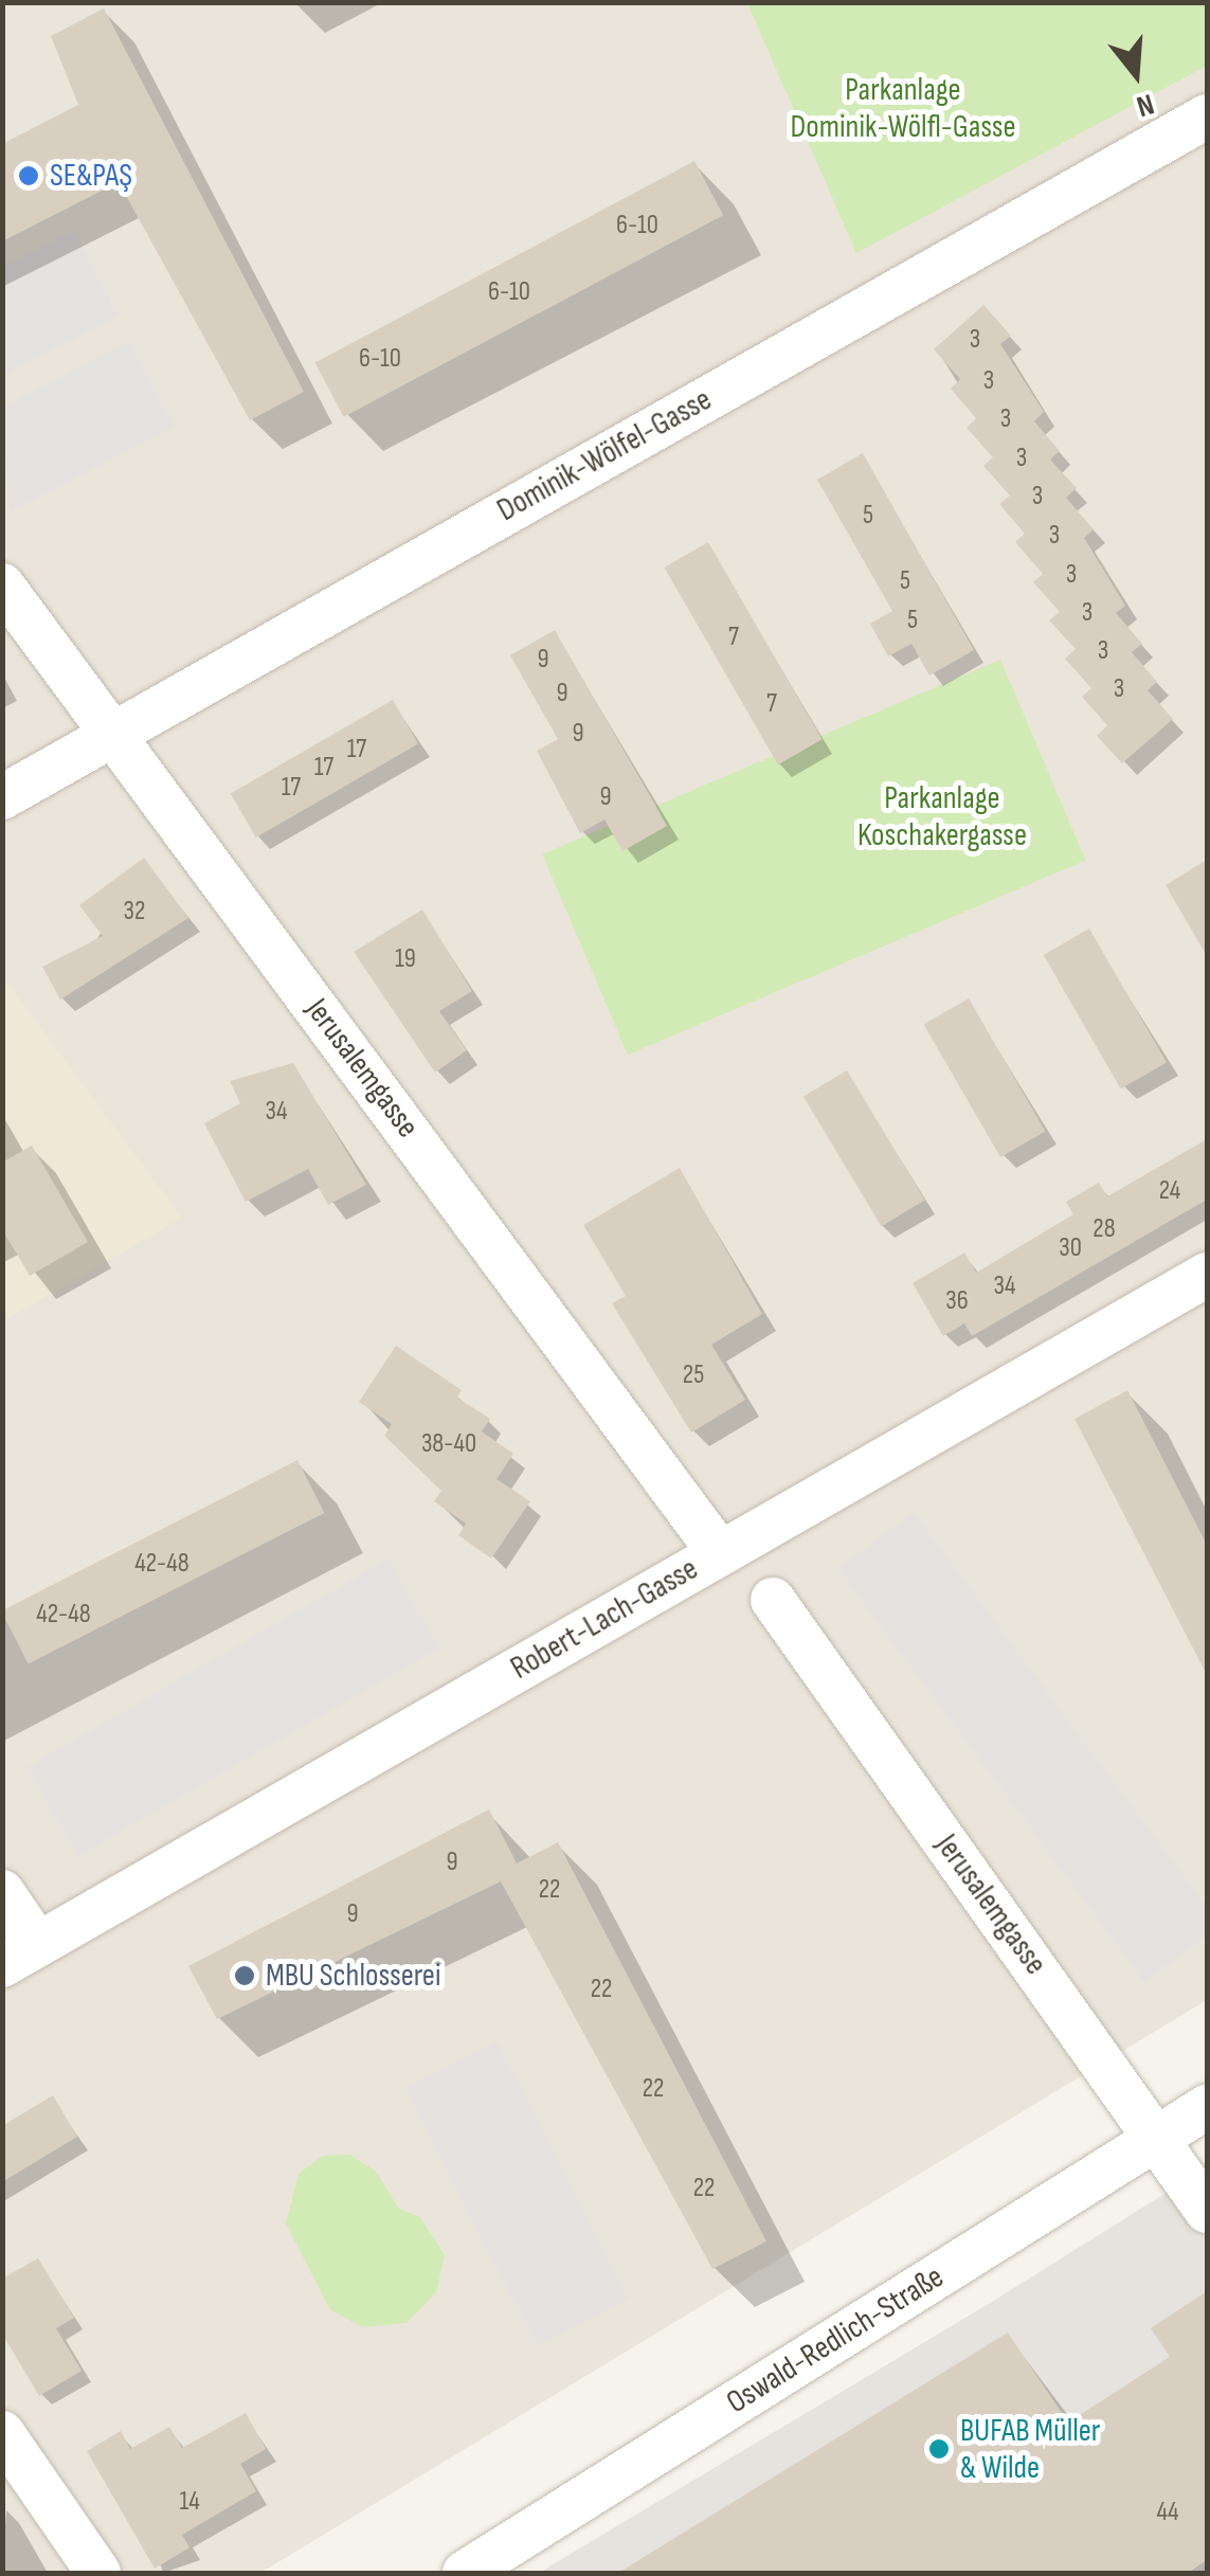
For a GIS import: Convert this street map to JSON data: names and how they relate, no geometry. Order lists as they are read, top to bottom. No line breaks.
{"streets":{"street":["Dominik-Wölfel-Gasse","Jerusalemgasse","Robert-Lach-Gasse","Oswald-Redlich-Straße"]},"crossings":[["Dominik-Wölfel-Gasse","Jerusalemgasse"],["Jerusalemgasse","Robert-Lach-Gasse"],["Jerusalemgasse","Oswald-Redlich-Straße"]],"parks":["Parkanlage Dominik-Wölfl-Gasse","Parkanlage Koschakergasse"],"places":["SE&PAŞ","MBU Schlosserei","BUFAB Müller & Wilde"],"house_numbers":["6-10","6-10","3","6-10","3","3","3","3","5","3","3","5","3","5","7","3","9","3","9","7","9","17","17","17","9","32","19","34","24","28","30","34","36","25","38-40","42-48","42-48","9","22","9","22","22","22","14","44"],"north":"bottom"}
